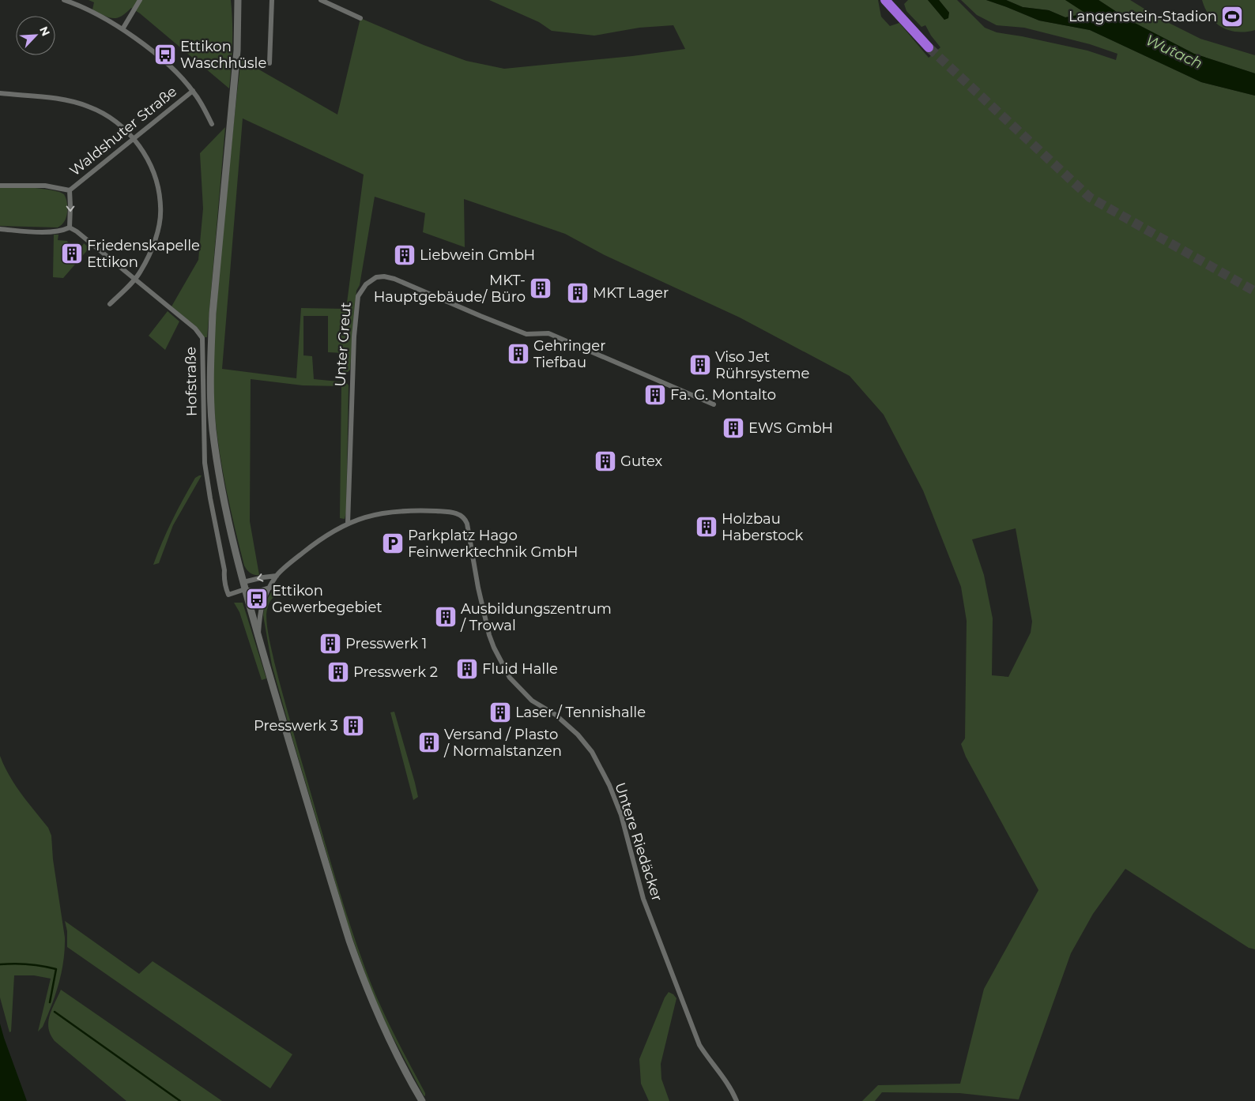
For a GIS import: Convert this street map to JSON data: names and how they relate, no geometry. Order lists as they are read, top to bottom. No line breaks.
{"streets":{"street":["Waldshuter Straße","Unter Greut","Hofstraße","Untere Riedäcker"]},"crossings":[["Unter Greut","Untere Riedäcker"]],"water":["Wutach"],"places":{"sports":["Langenstein-Stadion"],"bus stop":["Ettikon Waschhüsle","Ettikon Gewerbegebiet"],"building":["Friedenskapelle Ettikon","Liebwein GmbH","MKT- Hauptgebäude/ Büro","MKT Lager","Gehringer Tiefbau","Viso Jet Rührsysteme","Fa. G. Montalto","EWS GmbH","Gutex","Holzbau Haberstock","Ausbildungszentrum / Trowal","Presswerk 1","Fluid Halle","Presswerk 2","Laser / Tennishalle","Presswerk 3","Versand / Plasto / Normalstanzen"],"parking":["Parkplatz Hago Feinwerktechnik GmbH"]},"north":"top right"}
